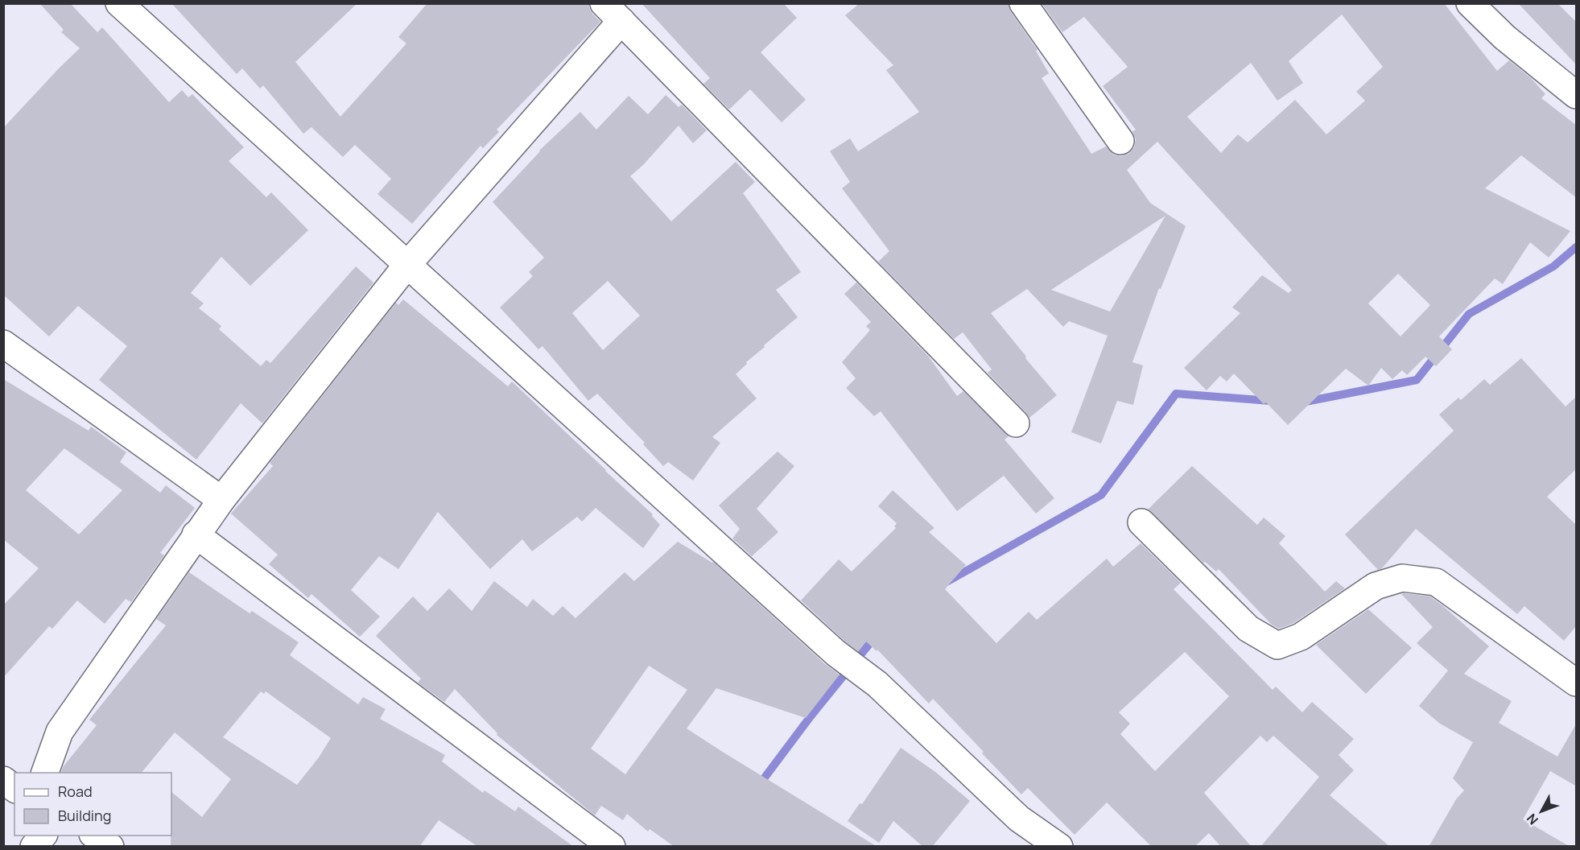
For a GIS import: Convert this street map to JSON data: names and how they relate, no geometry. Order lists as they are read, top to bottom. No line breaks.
{"legend":["Road","Building"],"north":"bottom left"}
